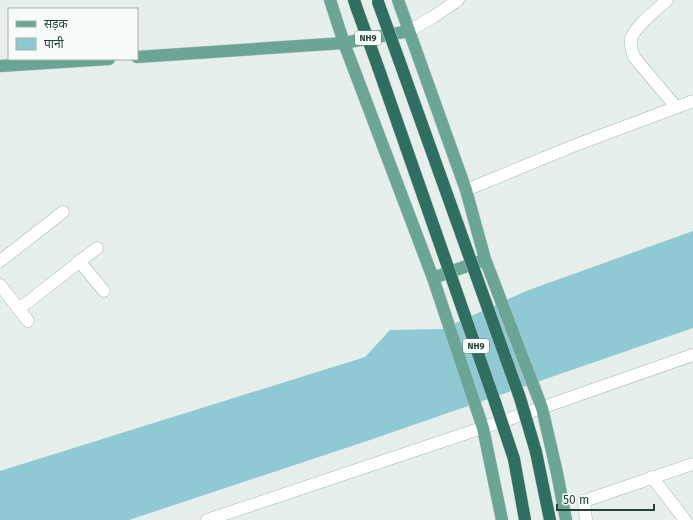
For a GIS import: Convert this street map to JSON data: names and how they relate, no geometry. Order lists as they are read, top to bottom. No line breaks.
{"streets":{"highway":["NH9"]},"legend":["सड़क","पानी"],"scale_bar":"50 m"}
